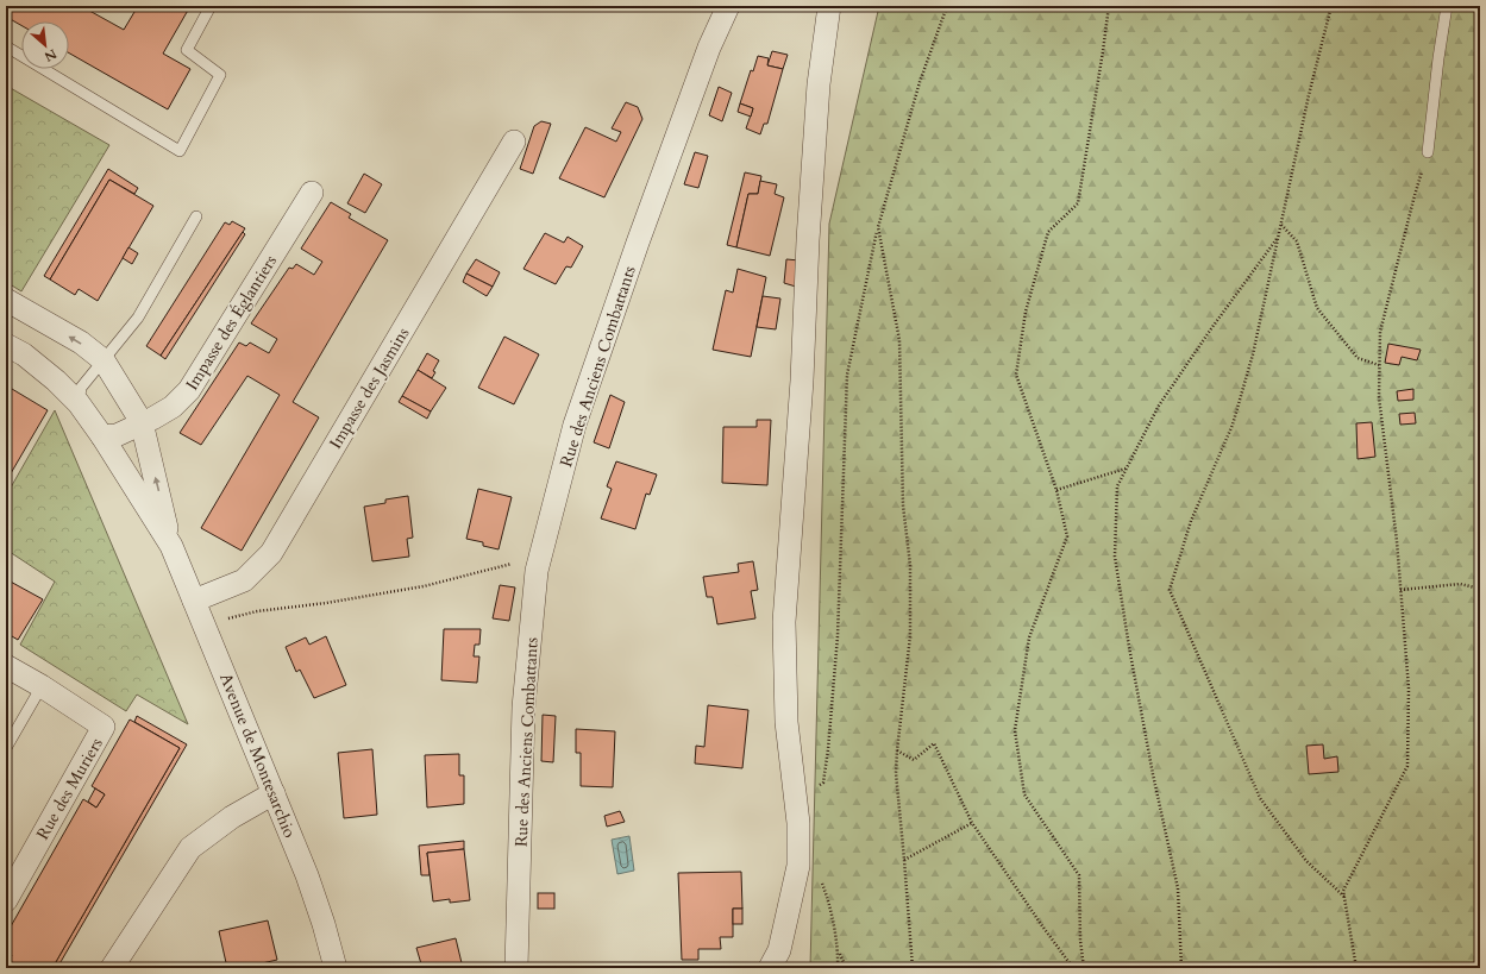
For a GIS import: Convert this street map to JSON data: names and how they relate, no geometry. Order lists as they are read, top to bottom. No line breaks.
{"streets":{"street":["Impasse des Églantiers","Rue des Anciens Combattants","Impasse des Jasmins","Avenue de Montesarchio","Rue des Muriers"]},"crossings":[["Impasse des Églantiers","Avenue de Montesarchio"],["Impasse des Jasmins","Avenue de Montesarchio"]],"north":"bottom right"}
